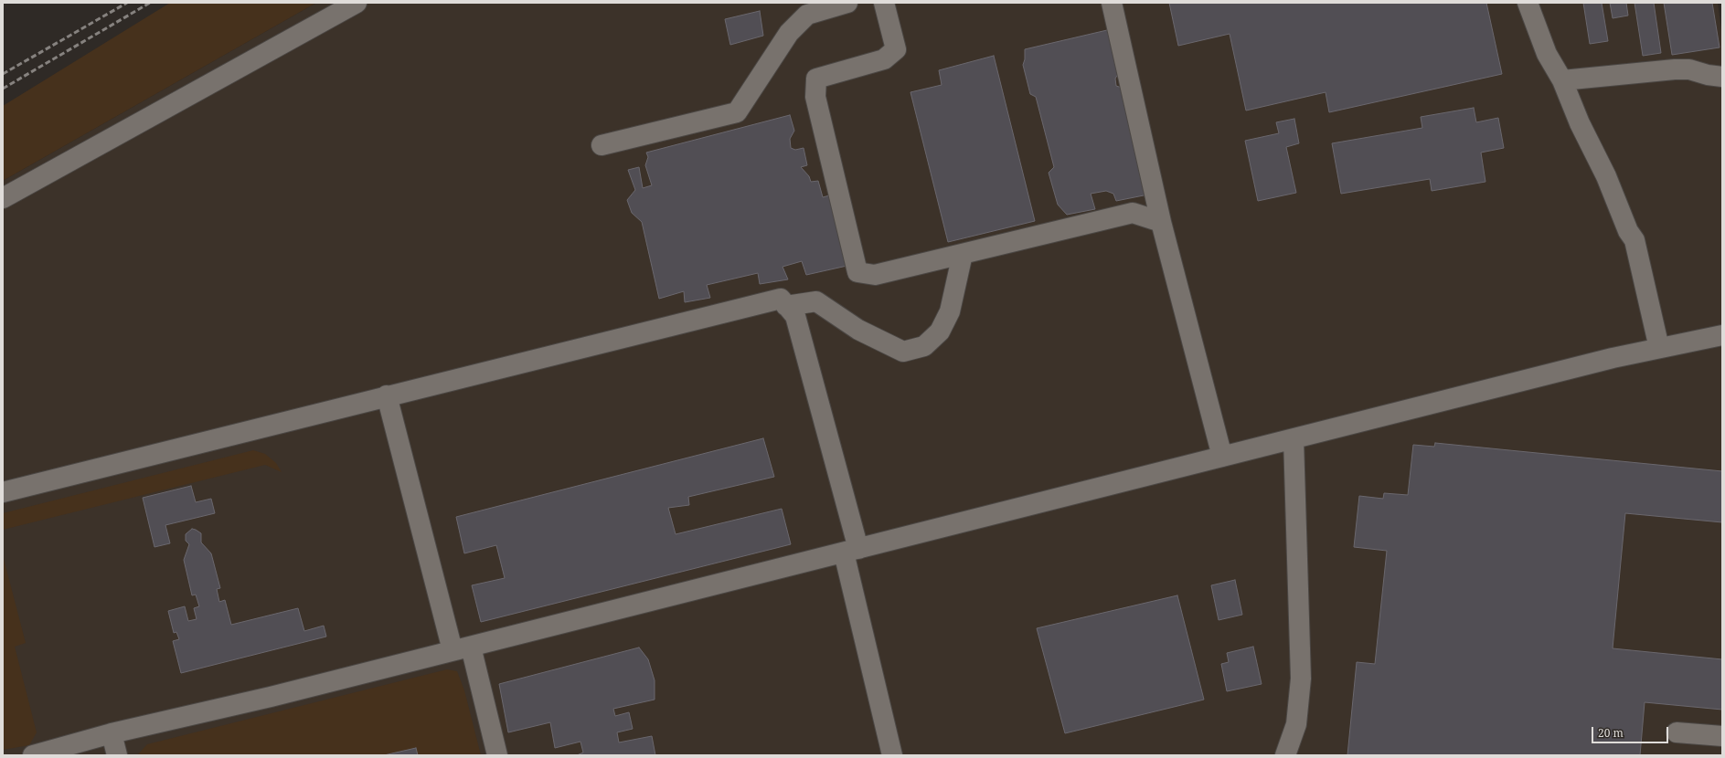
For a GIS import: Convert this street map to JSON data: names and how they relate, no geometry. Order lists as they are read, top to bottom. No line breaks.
{"scale_bar":"20 m"}
